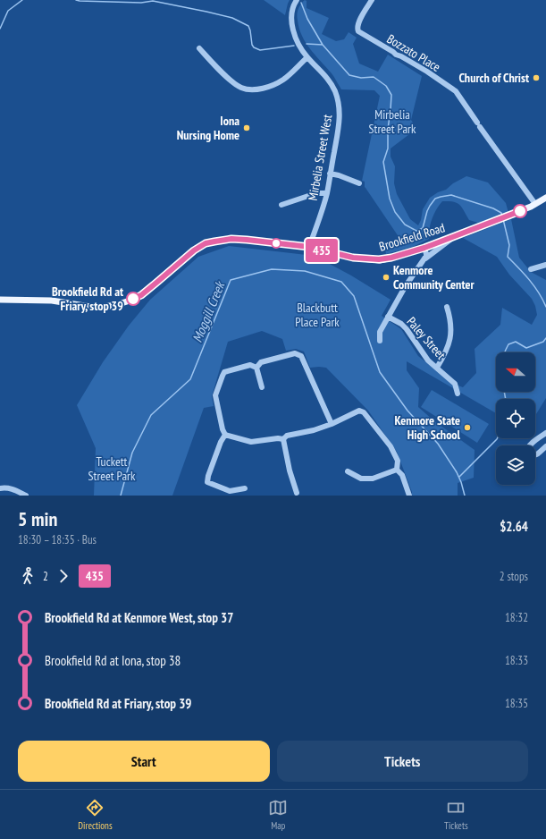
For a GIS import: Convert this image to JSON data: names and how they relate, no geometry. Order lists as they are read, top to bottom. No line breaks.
{"streets":{"main road":["Brookfield Road"],"street":["Bozzato Place","Mirbelia Street West","Paley Street"]},"crossings":[["Bozzato Place","Brookfield Road"],["Mirbelia Street West","Brookfield Road"]],"water":["Moggill Creek"],"parks":["Mirbelia Street Park","Blackbutt Place Park","Tuckett Street Park"],"places":["Church of Christ","Iona Nursing Home","Kenmore Community Center","Brookfield Rd at Friary, stop 39","Kenmore State High School"],"lines":["bus line 435"],"north":"left","page":{"on_map":"435","heading":["5 min","18:30 – 18:35 · Bus","$2.64"],"legs":["2","435","2 stops"],"list":[{"name":"Brookfield Rd at Kenmore West, stop 37","value":"18:32"},{"name":"Brookfield Rd at Iona, stop 38","value":"18:33"},{"name":"Brookfield Rd at Friary, stop 39","value":"18:35"}],"buttons":["Start","Tickets"],"tabs":["Directions","Map","Tickets"]}}
